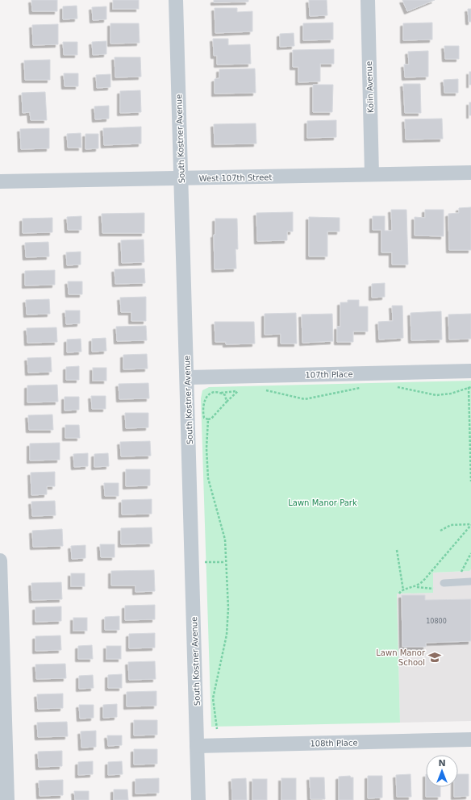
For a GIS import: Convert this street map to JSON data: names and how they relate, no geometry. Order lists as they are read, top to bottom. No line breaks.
{"streets":{"street":["Kolin Avenue","South Kostner Avenue","West 107th Street","107th Place","108th Place"]},"crossings":[["Kolin Avenue","West 107th Street"],["South Kostner Avenue","West 107th Street"],["South Kostner Avenue","107th Place"],["South Kostner Avenue","108th Place"]],"parks":["Lawn Manor Park"],"places":{"school or university":["Lawn Manor School"]},"house_numbers":["10800"],"north":"top"}
